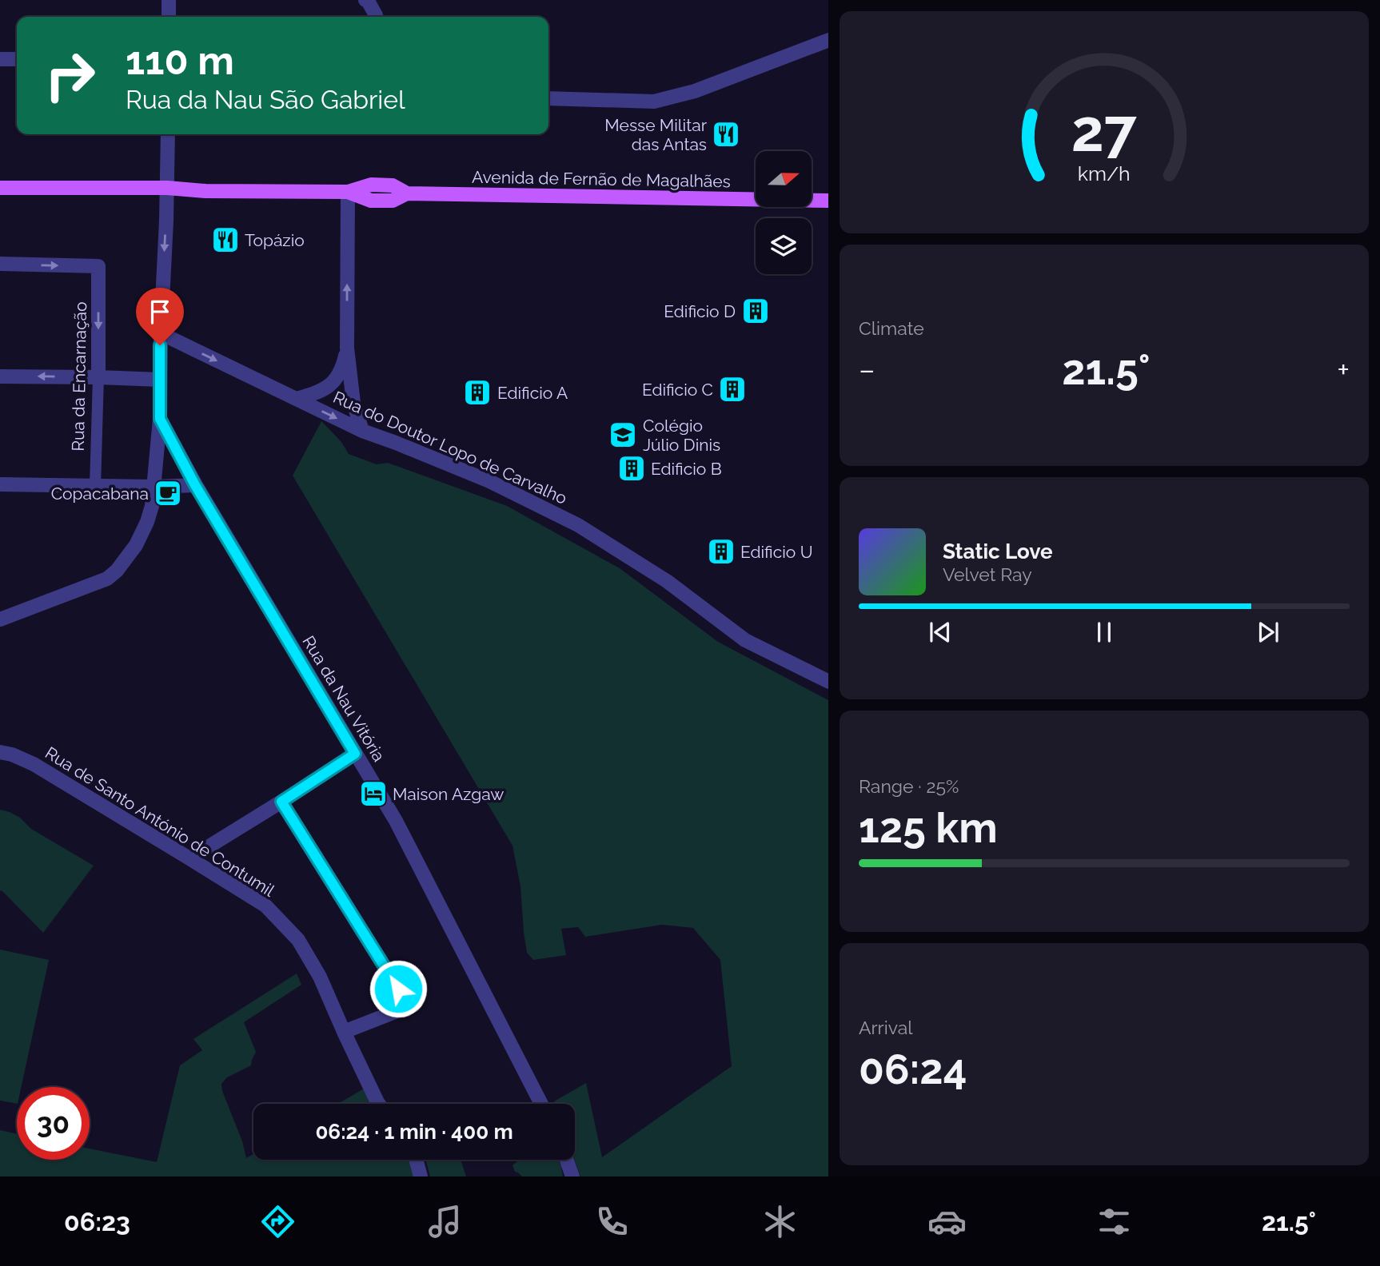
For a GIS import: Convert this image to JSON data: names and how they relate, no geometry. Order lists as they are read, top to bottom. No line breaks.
{"streets":{"main road":["Avenida de Fernão de Magalhães"],"street":["Rua da Encarnação","Rua do Doutor Lopo de Carvalho","Rua da Nau Vitória","Rua de Santo António de Contumil"]},"places":{"restaurant":["Messe Militar das Antas","Topázio"],"building":["Edificio D","Edificio C","Edificio A","Edificio B","Edificio U"],"school or university":["Colégio Júlio Dinis"],"cafe":["Copacabana"],"hotel":["Maison Azgaw"]},"north":"right","page":{"turn":["110 m","Rua da Nau São Gabriel"],"tile":["Climate",["Range · 25%","125 km"],["Arrival","06:24"]],"heat":["−","21.5°","+"],"song":["Static Love","Velvet Ray"],"limit":"30","trip":"06:24 · 1 min · 400 m","tabs":["06:23","21.5°"],"gauge":["27","km/h"]}}
